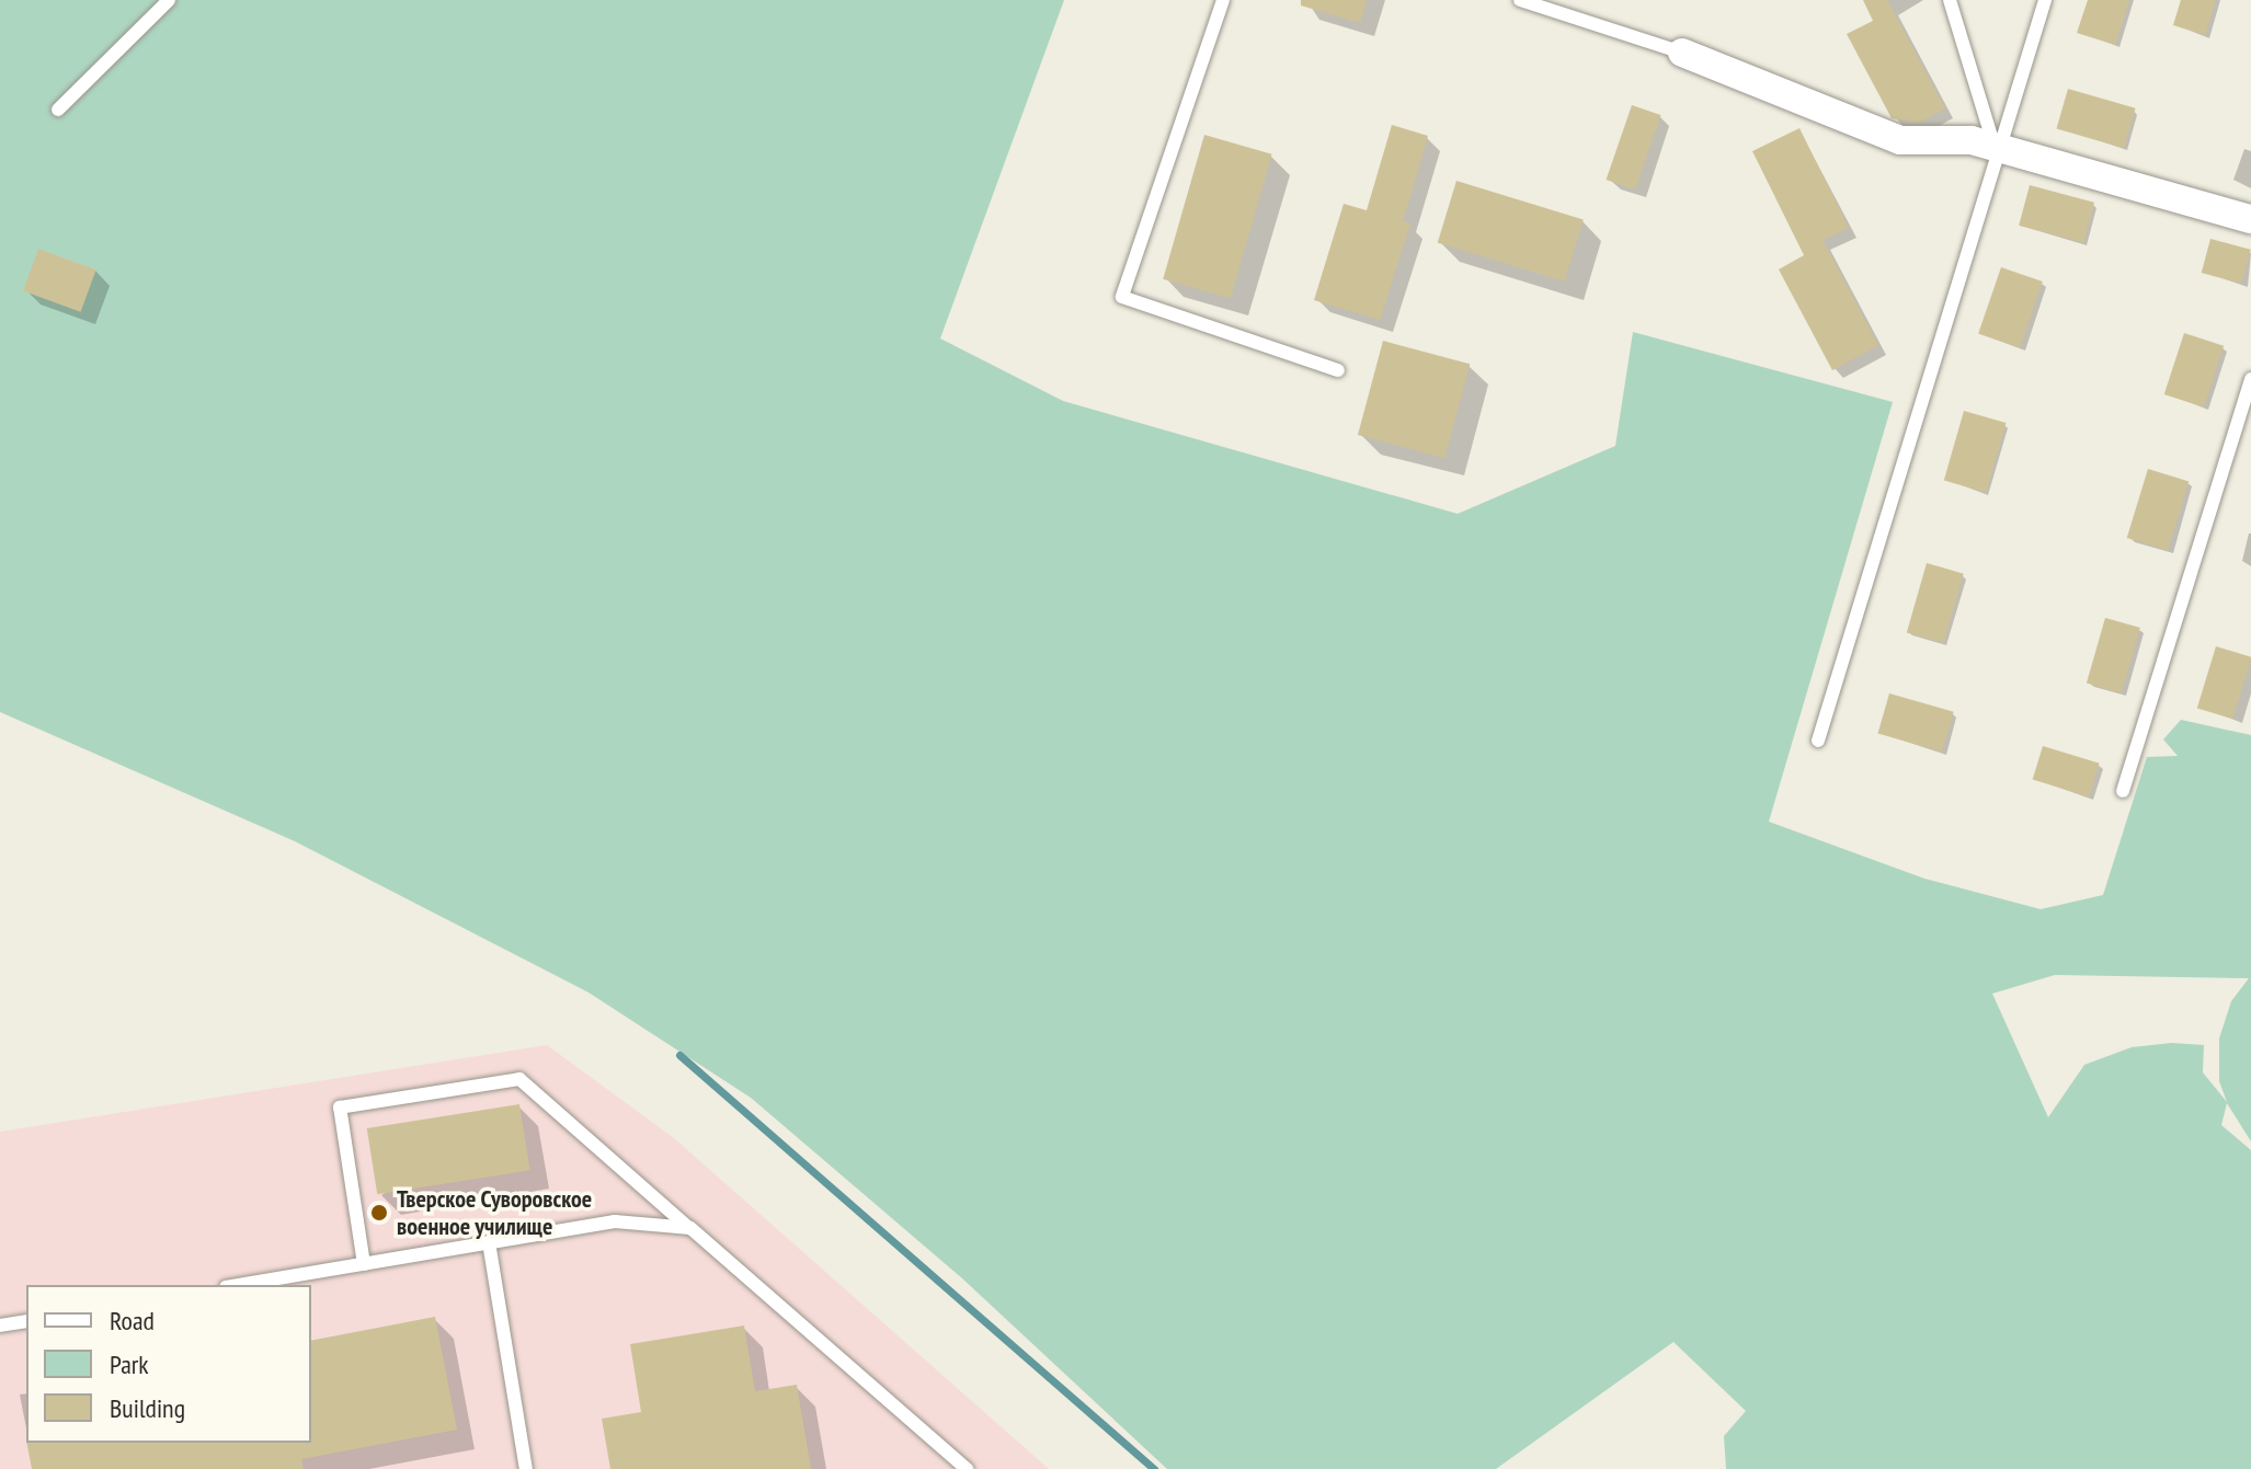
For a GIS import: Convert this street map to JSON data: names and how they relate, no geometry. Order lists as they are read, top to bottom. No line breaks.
{"places":["Тверское Суворовское военное училище"],"legend":["Road","Park","Building"]}
